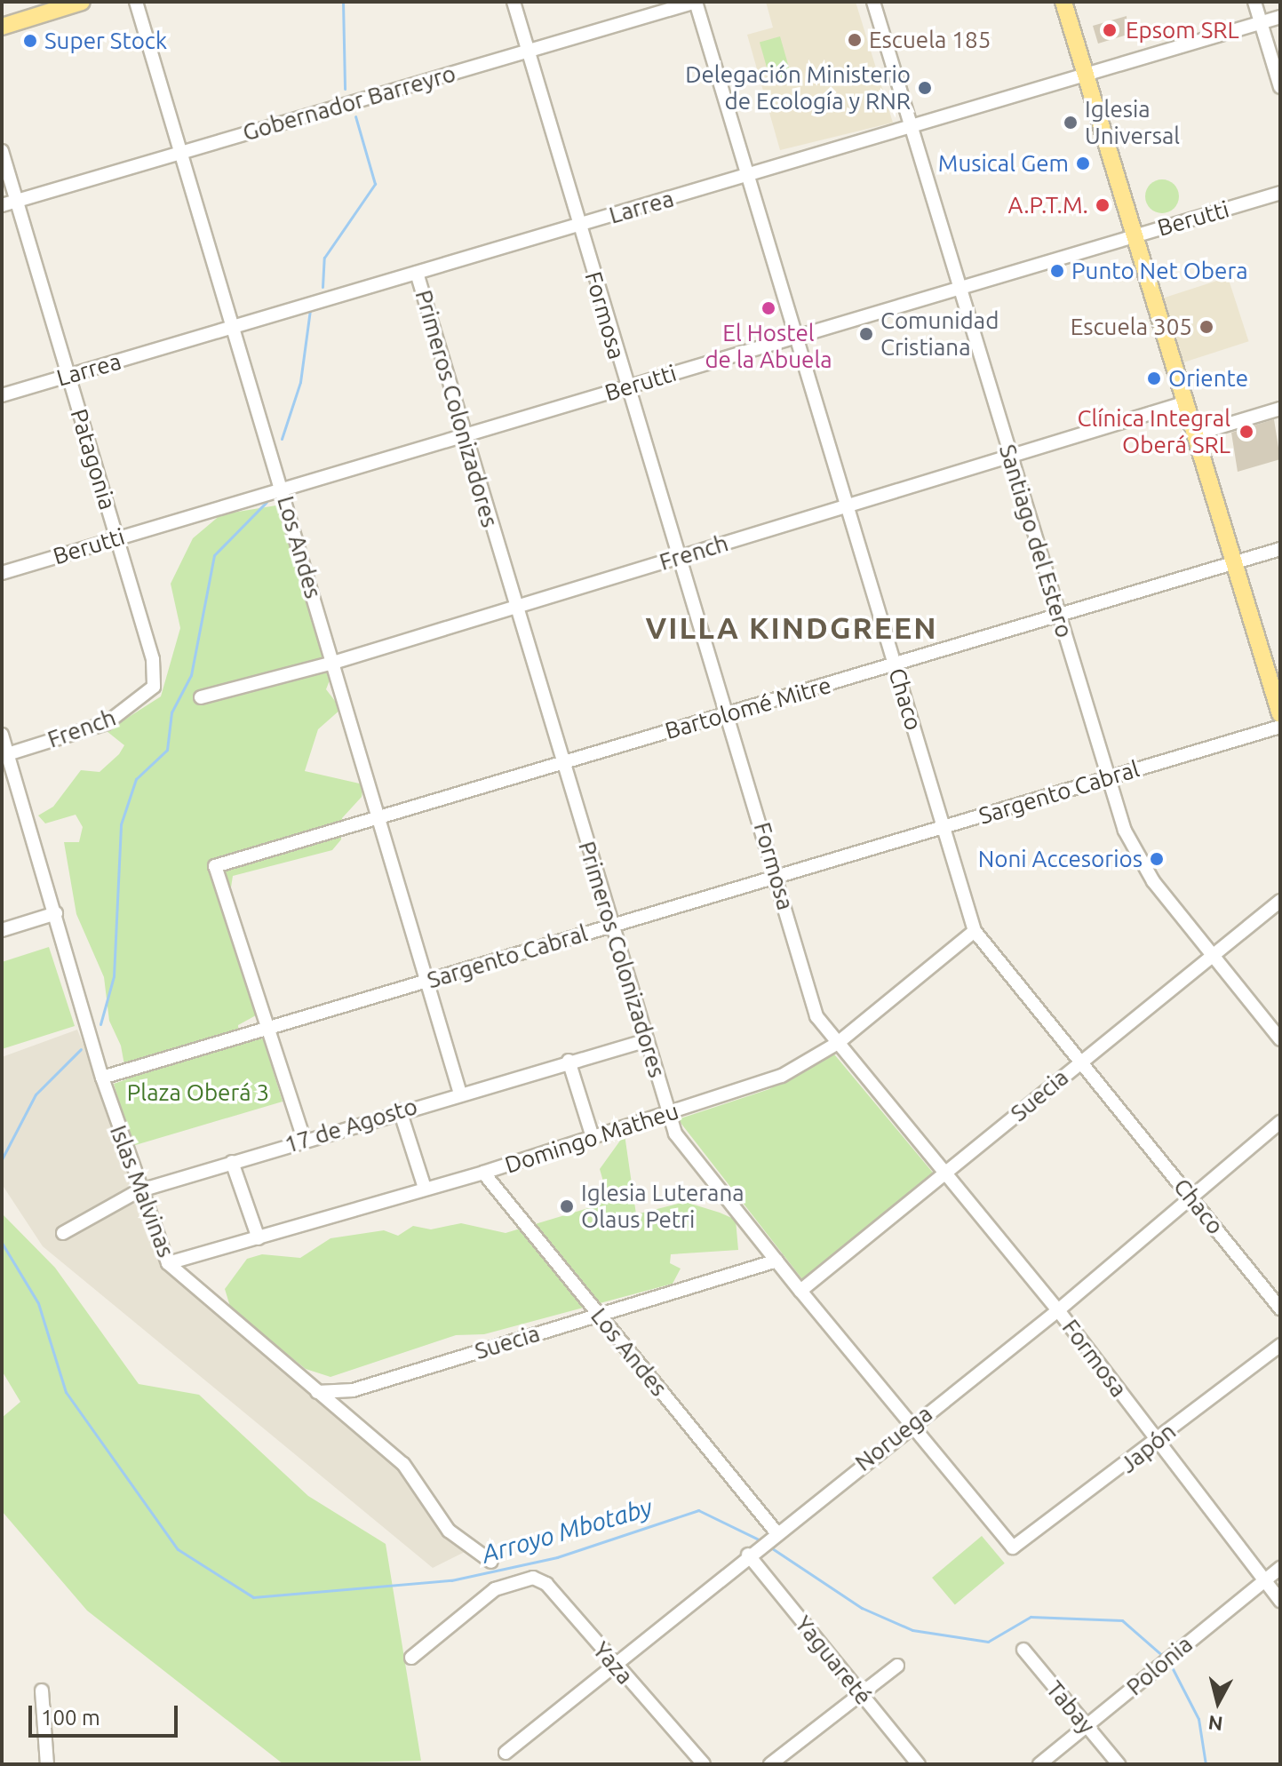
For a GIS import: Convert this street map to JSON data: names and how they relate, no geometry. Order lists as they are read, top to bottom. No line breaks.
{"streets":{"street":["Gobernador Barreyro","Larrea","Berutti","Formosa","Primeros Colonizadores","Patagonia","Santiago del Estero","Los Andes","French","Chaco","Bartolomé Mitre","Sargento Cabral","Suecia","17 de Agosto","Domingo Matheu","Islas Malvinas","Noruega","Japón","Yaguareté","Yaza","Polonia","Tabay"]},"crossings":[["Gobernador Barreyro","Formosa"],["Gobernador Barreyro","Patagonia"],["Gobernador Barreyro","Los Andes"],["Gobernador Barreyro","Chaco"],["Larrea","Formosa"],["Larrea","Primeros Colonizadores"],["Larrea","Patagonia"],["Larrea","Santiago del Estero"],["Larrea","Los Andes"],["Larrea","Chaco"],["Berutti","Formosa"],["Berutti","Primeros Colonizadores"],["Berutti","Patagonia"],["Berutti","Santiago del Estero"],["Berutti","Los Andes"],["Berutti","Chaco"],["Formosa","French"],["Formosa","Bartolomé Mitre"],["Formosa","Sargento Cabral"],["Formosa","Suecia"],["Formosa","Domingo Matheu"],["Formosa","Noruega"],["Formosa","Japón"],["Formosa","Polonia"],["Primeros Colonizadores","French"],["Primeros Colonizadores","Bartolomé Mitre"],["Primeros Colonizadores","Sargento Cabral"],["Primeros Colonizadores","Suecia"],["Primeros Colonizadores","17 de Agosto"],["Primeros Colonizadores","Domingo Matheu"],["Primeros Colonizadores","Noruega"],["Primeros Colonizadores","Japón"],["Patagonia","French"],["Santiago del Estero","French"],["Santiago del Estero","Bartolomé Mitre"],["Santiago del Estero","Sargento Cabral"],["Santiago del Estero","Suecia"],["Los Andes","French"],["Los Andes","Bartolomé Mitre"],["Los Andes","Sargento Cabral"],["Los Andes","Suecia"],["Los Andes","17 de Agosto"],["Los Andes","Domingo Matheu"],["Los Andes","Noruega"],["French","Chaco"],["French","Islas Malvinas"],["Chaco","Bartolomé Mitre"],["Chaco","Sargento Cabral"],["Chaco","Suecia"],["Chaco","Domingo Matheu"],["Chaco","Noruega"],["Bartolomé Mitre","Sargento Cabral"],["Sargento Cabral","Islas Malvinas"],["Suecia","Islas Malvinas"],["17 de Agosto","Islas Malvinas"],["Domingo Matheu","Islas Malvinas"],["Noruega","Yaguareté"],["Noruega","Yaza"],["Polonia","Tabay"]],"districts":["VILLA KINDGREEN"],"water":["Arroyo Mbotaby"],"parks":["Plaza Oberá 3"],"places":["Epsom SRL","Escuela 185","Super Stock","Delegación Ministerio de Ecología y RNR","Iglesia Universal","Musical Gem","A.P.T.M.","Punto Net Obera","El Hostel de la Abuela","Escuela 305","Comunidad Cristiana","Oriente","Clínica Integral Oberá SRL","Noni Accesorios","Iglesia Luterana Olaus Petri"],"scale_bar":"100 m","north":"bottom"}
